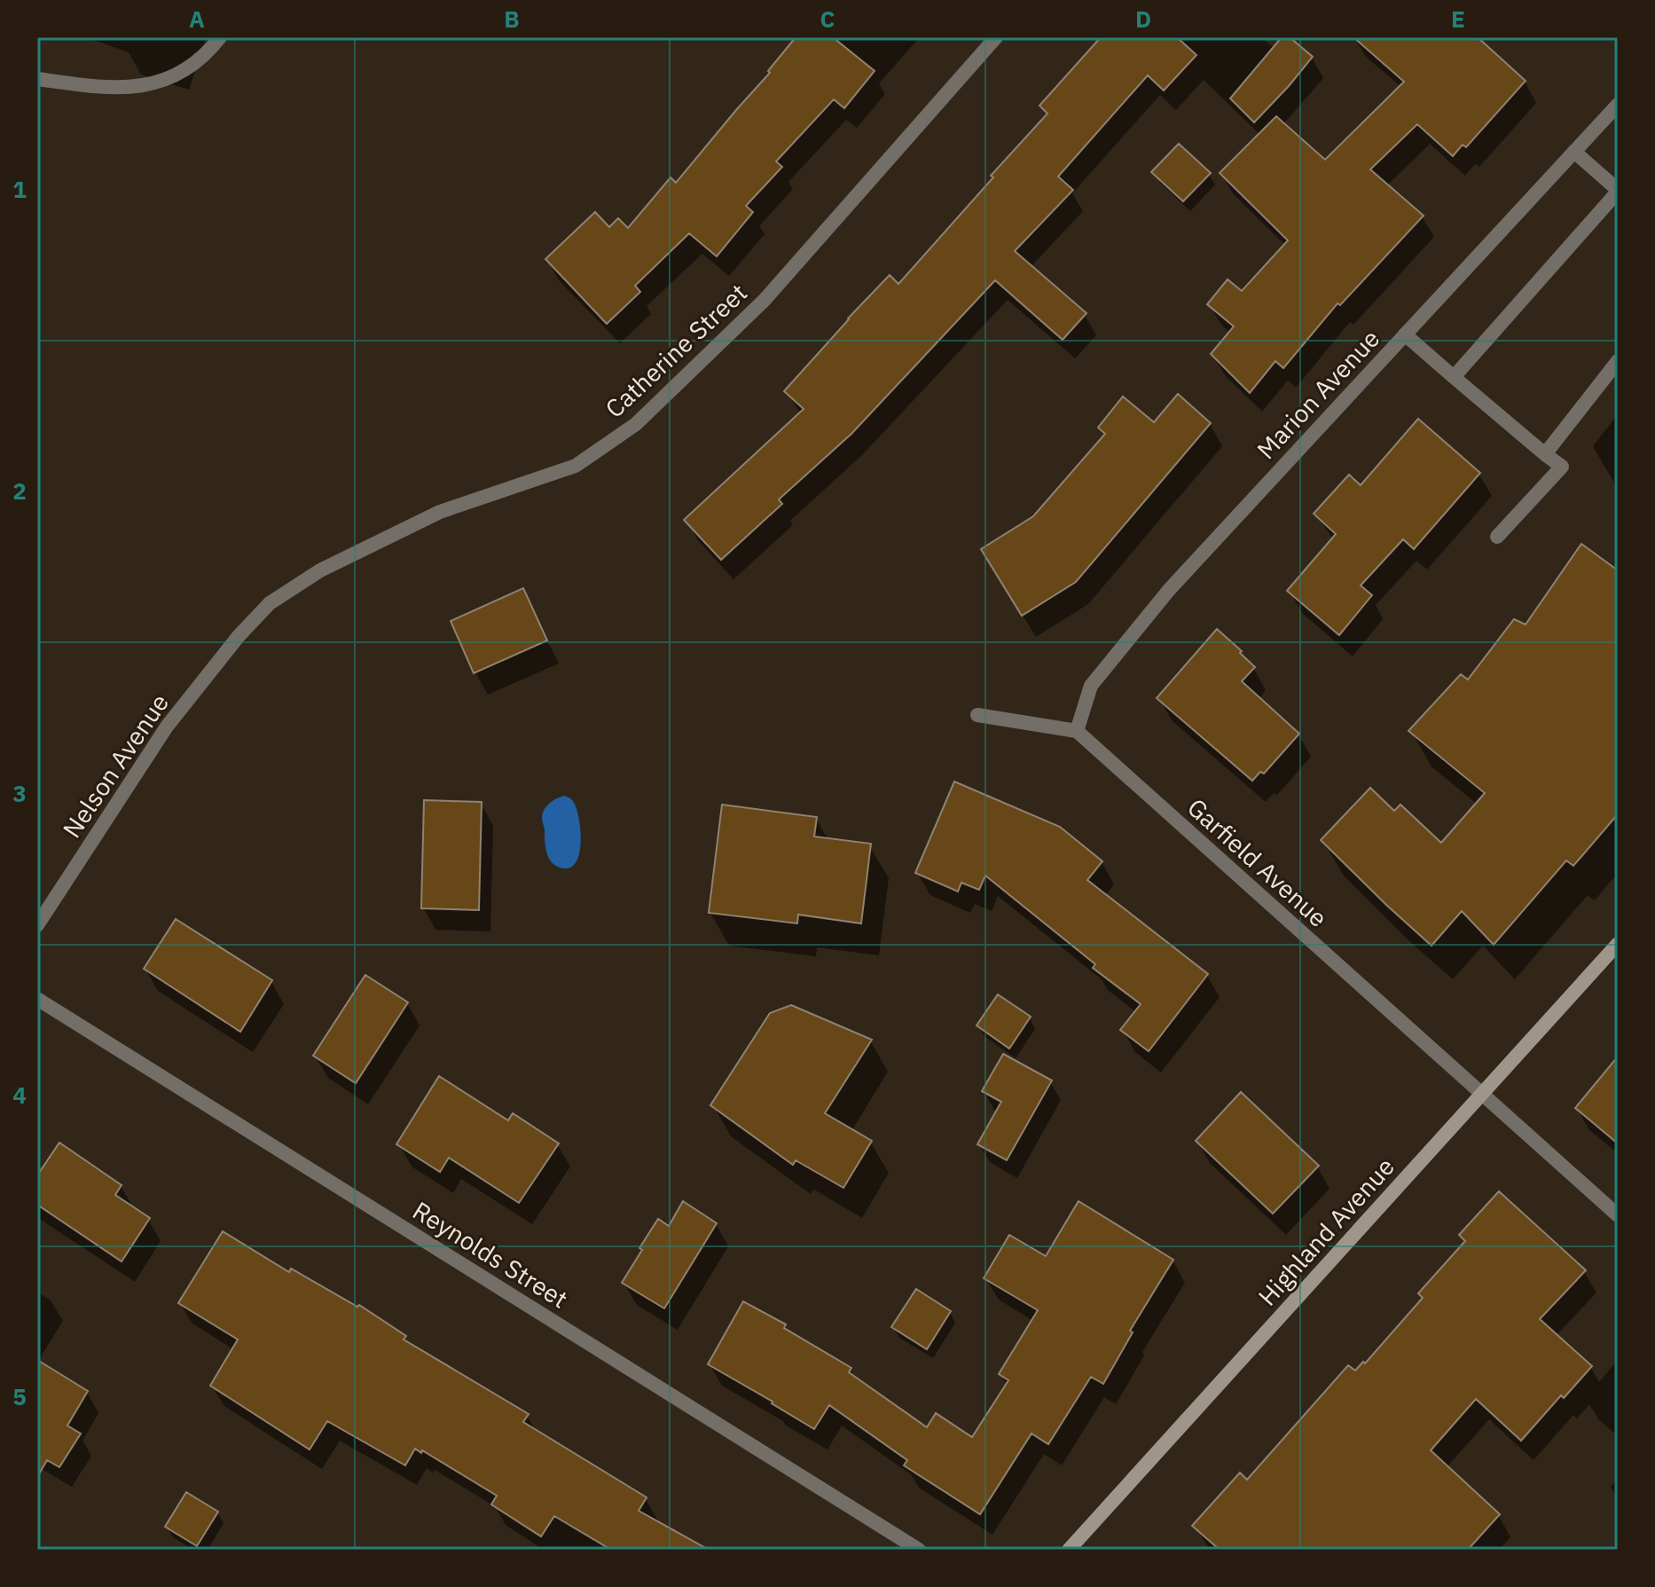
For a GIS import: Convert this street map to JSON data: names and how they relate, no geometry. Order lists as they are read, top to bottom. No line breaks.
{"streets":{"street":["Catherine Street","Marion Avenue","Nelson Avenue","Garfield Avenue","Highland Avenue","Reynolds Street"]},"crossings":[["Catherine Street","Nelson Avenue"],["Marion Avenue","Garfield Avenue"],["Garfield Avenue","Highland Avenue"]],"grid":{"columns":["A","B","C","D","E"],"rows":["1","2","3","4","5"]}}
